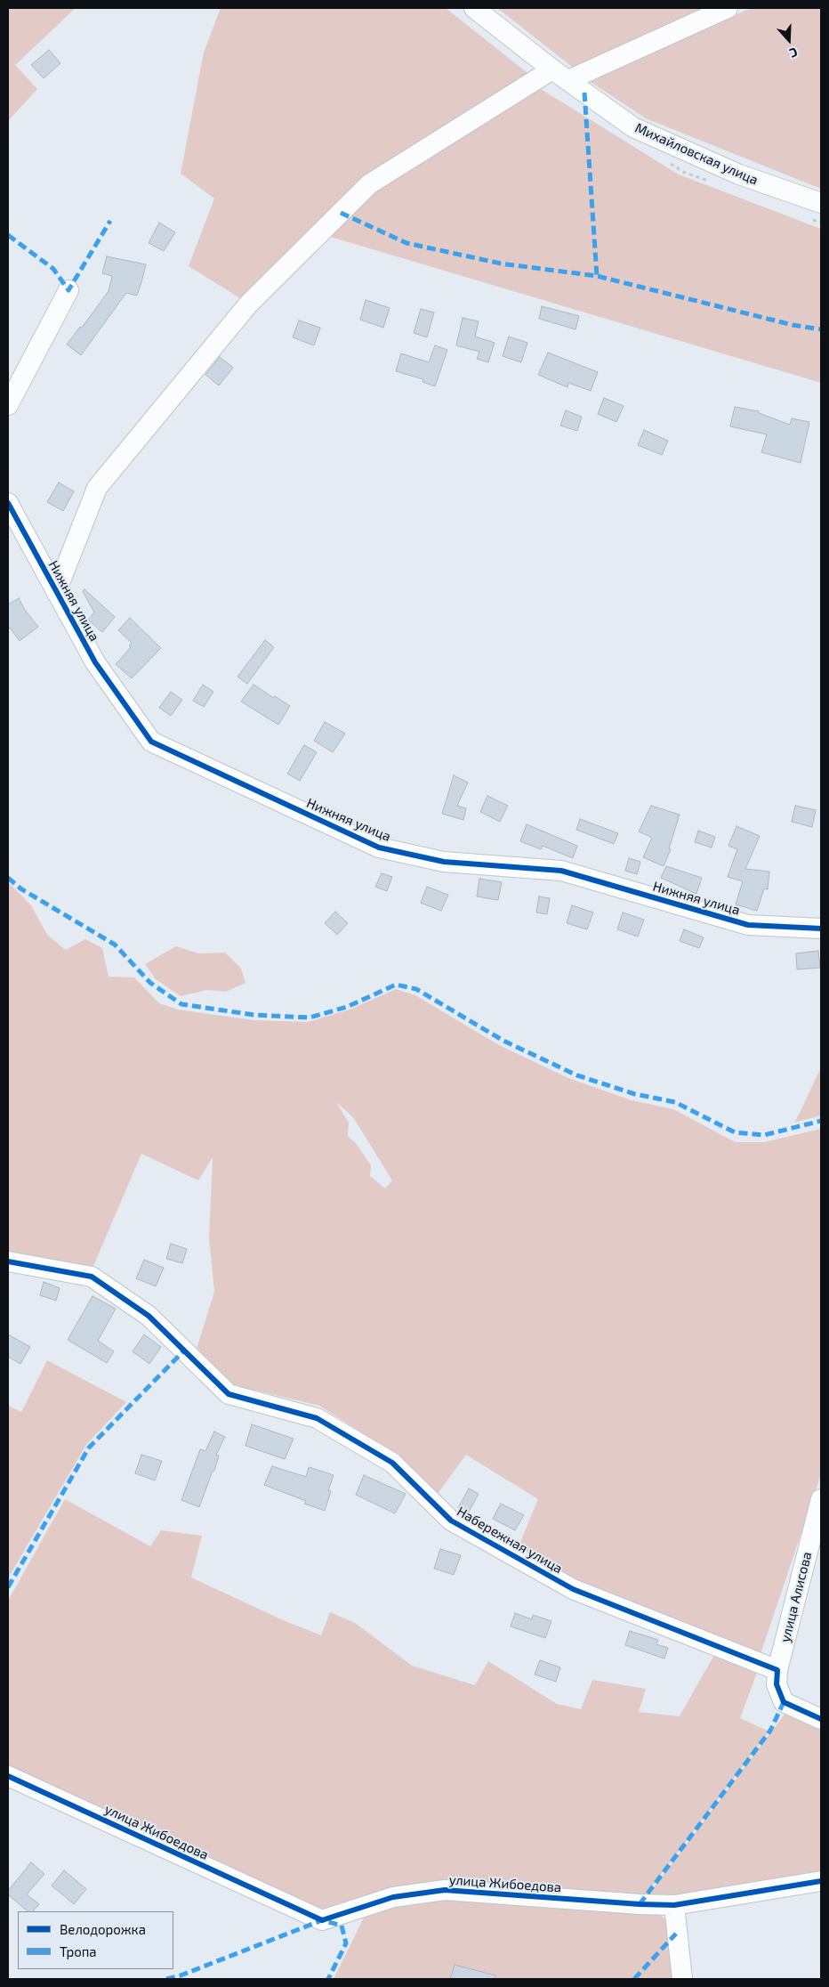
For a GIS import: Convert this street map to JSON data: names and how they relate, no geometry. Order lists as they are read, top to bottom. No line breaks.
{"streets":{"street":["Михайловская улица","Нижняя улица","Набережная улица","улица Алисова","улица Жибоедова"]},"crossings":[["Набережная улица","улица Алисова"]],"legend":["Велодорожка","Тропа"],"north":"bottom"}
